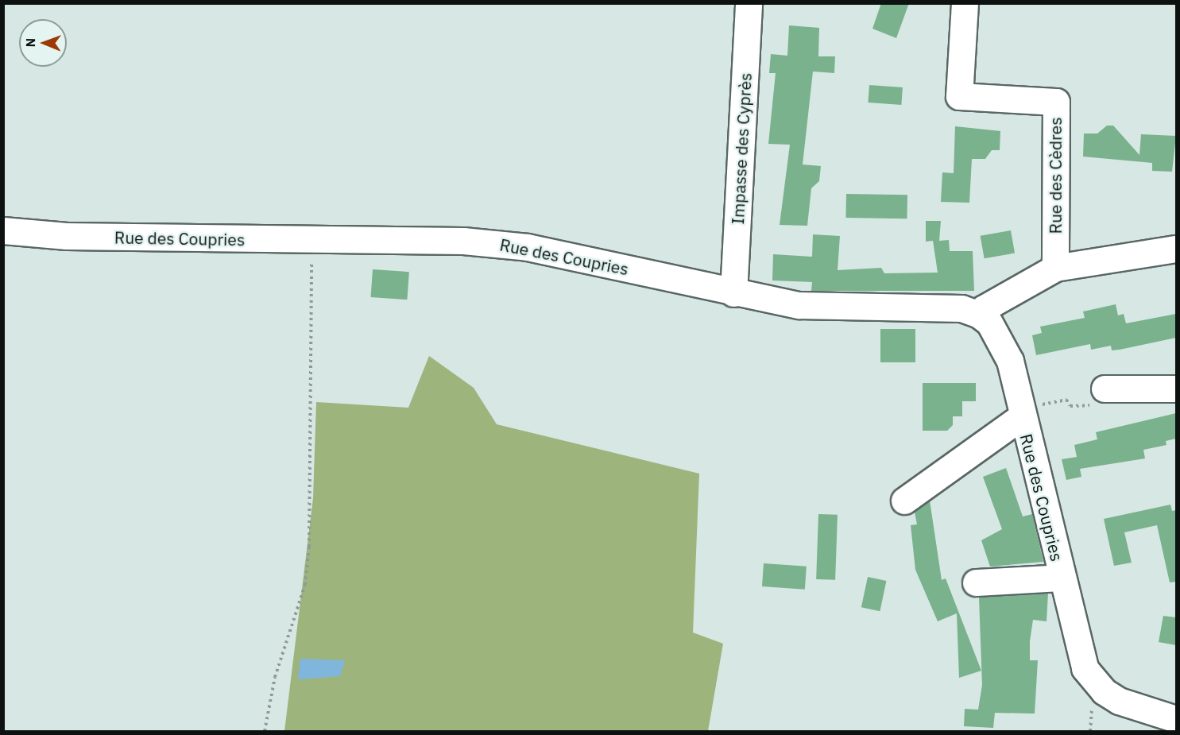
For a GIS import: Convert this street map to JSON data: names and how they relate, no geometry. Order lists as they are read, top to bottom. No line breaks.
{"streets":{"street":["Impasse des Cyprès","Rue des Cèdres","Rue des Coupries"]},"crossings":[["Impasse des Cyprès","Rue des Coupries"]],"north":"left"}
